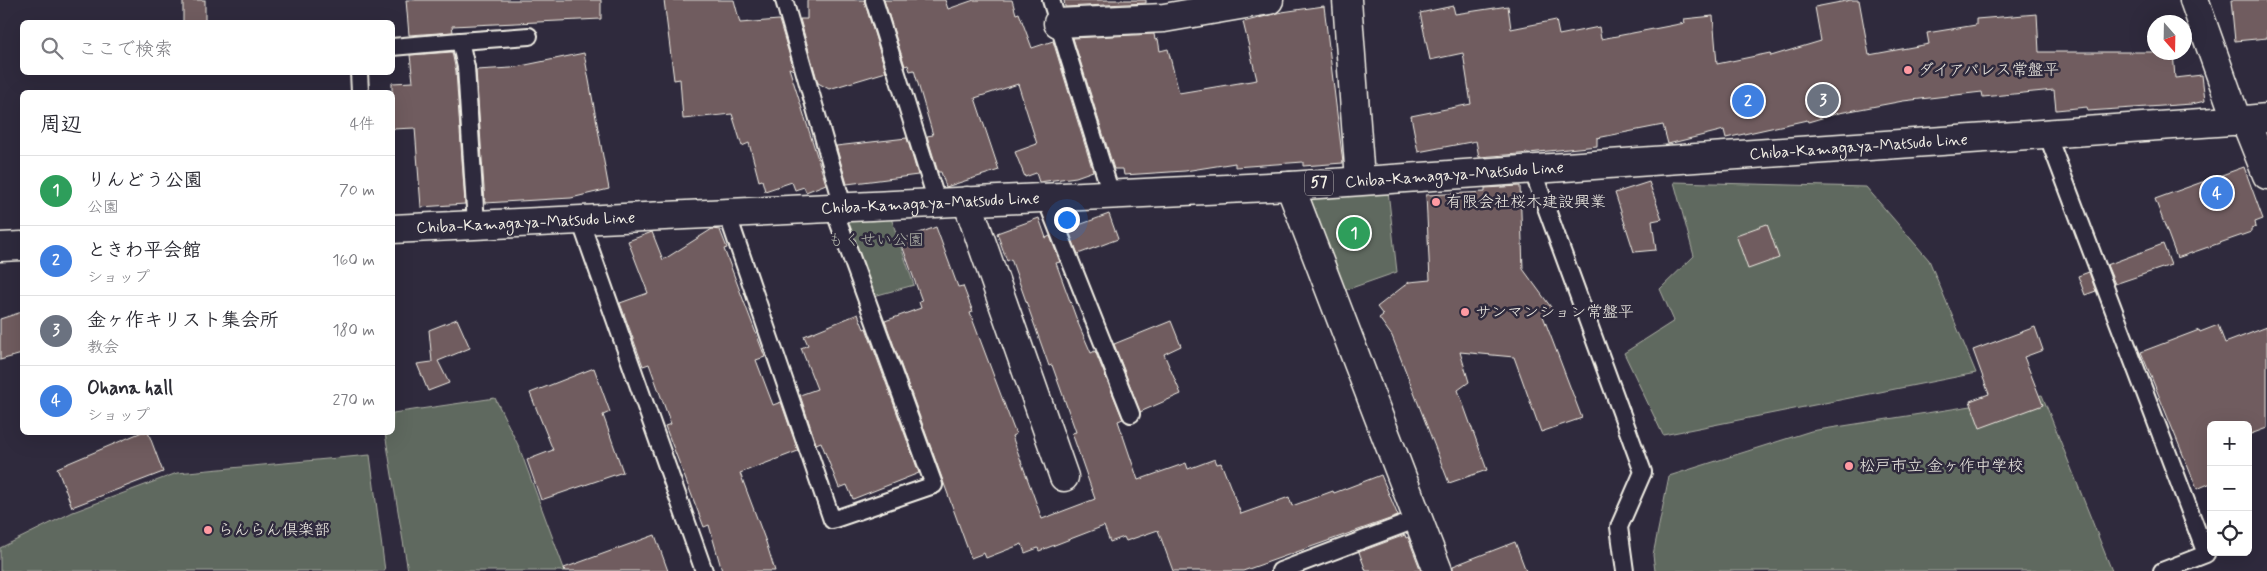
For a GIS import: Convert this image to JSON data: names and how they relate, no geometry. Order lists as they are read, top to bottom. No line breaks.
{"streets":{"main road":["Chiba-Kamagaya-Matsudo Line","57"]},"parks":["もくせい公園"],"places":["ダイアパレス常盤平","有限会社桜木建設興業","サンマンション常盤平","松戸市立 金ヶ作中学校","らんらん倶楽部"],"north":"bottom","page":{"search":"ここで検索","pins":["3","2","4","1"],"heading":["周辺","4件"],"list":[{"mark":"1","name":"りんどう公園","note":"公園","value":"70 m"},{"mark":"2","name":"ときわ平会館","note":"ショップ","value":"160 m"},{"mark":"3","name":"金ヶ作キリスト集会所","note":"教会","value":"180 m"},{"mark":"4","name":"Ohana hall","note":"ショップ","value":"270 m"}],"map_buttons":["+","−"]}}
